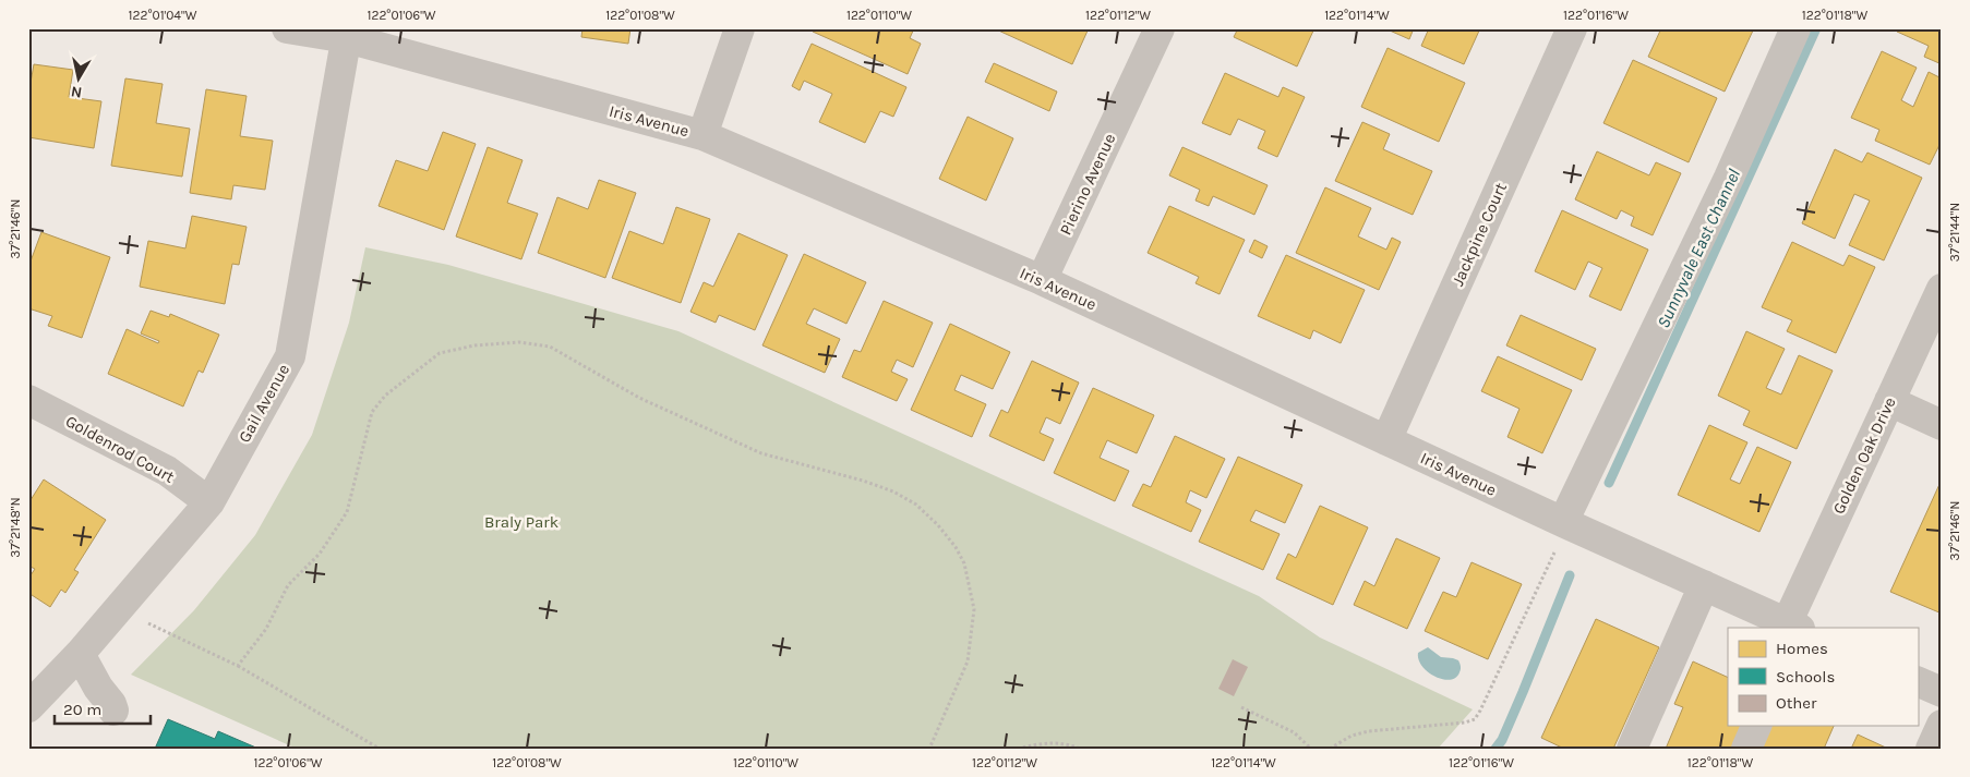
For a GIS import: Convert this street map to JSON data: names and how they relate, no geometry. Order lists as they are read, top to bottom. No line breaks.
{"streets":{"street":["Iris Avenue","Pierino Avenue","Jackpine Court","Gail Avenue","Goldenrod Court","Golden Oak Drive"]},"crossings":[["Iris Avenue","Pierino Avenue"],["Iris Avenue","Jackpine Court"],["Iris Avenue","Gail Avenue"],["Iris Avenue","Golden Oak Drive"],["Gail Avenue","Goldenrod Court"]],"water":["Sunnyvale East Channel"],"parks":["Braly Park"],"legend":["Homes","Schools","Other"],"scale_bar":"20 m","north":"bottom","coordinates":["122°01'04\"W","122°01'06\"W","122°01'08\"W","122°01'10\"W","122°01'12\"W","122°01'14\"W","122°01'16\"W","122°01'18\"W","37°21'46\"N","37°21'44\"N","37°21'48\"N"]}
